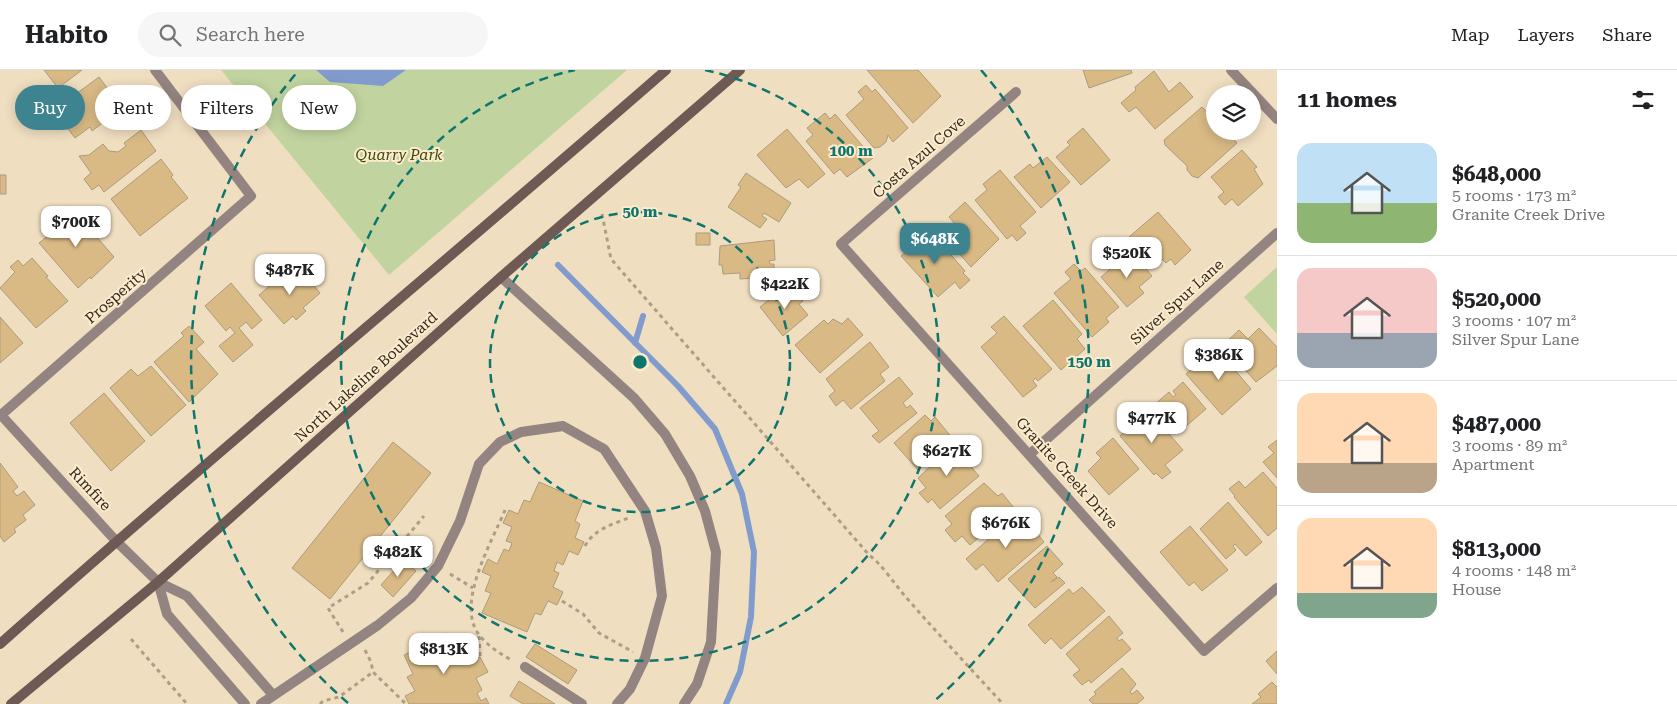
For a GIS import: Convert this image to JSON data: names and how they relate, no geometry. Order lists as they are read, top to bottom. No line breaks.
{"streets":{"main road":["North Lakeline Boulevard"],"street":["Costa Azul Cove","Prosperity","Silver Spur Lane","Granite Creek Drive","Rimfire"]},"crossings":[["Costa Azul Cove","Granite Creek Drive"],["Prosperity","Rimfire"],["Silver Spur Lane","Granite Creek Drive"],["North Lakeline Boulevard","Rimfire"]],"parks":["Quarry Park"],"page":{"header":"Habito","search":"Search here","nav":["Map","Layers","Share"],"heading":"11 homes","chip":["Buy","Rent","Filters","New"],"list":[{"name":"$648,000","note":"5 rooms · 173 m² · Granite Creek Drive"},{"name":"$520,000","note":"3 rooms · 107 m² · Silver Spur Lane"},{"name":"$487,000","note":"3 rooms · 89 m² · Apartment"},{"name":"$813,000","note":"4 rooms · 148 m² · House"}],"price":["$700K","$648K","$520K","$487K","$422K","$386K","$477K","$627K","$676K","$482K","$813K"]},"rings":["100 m","50 m","150 m"]}
